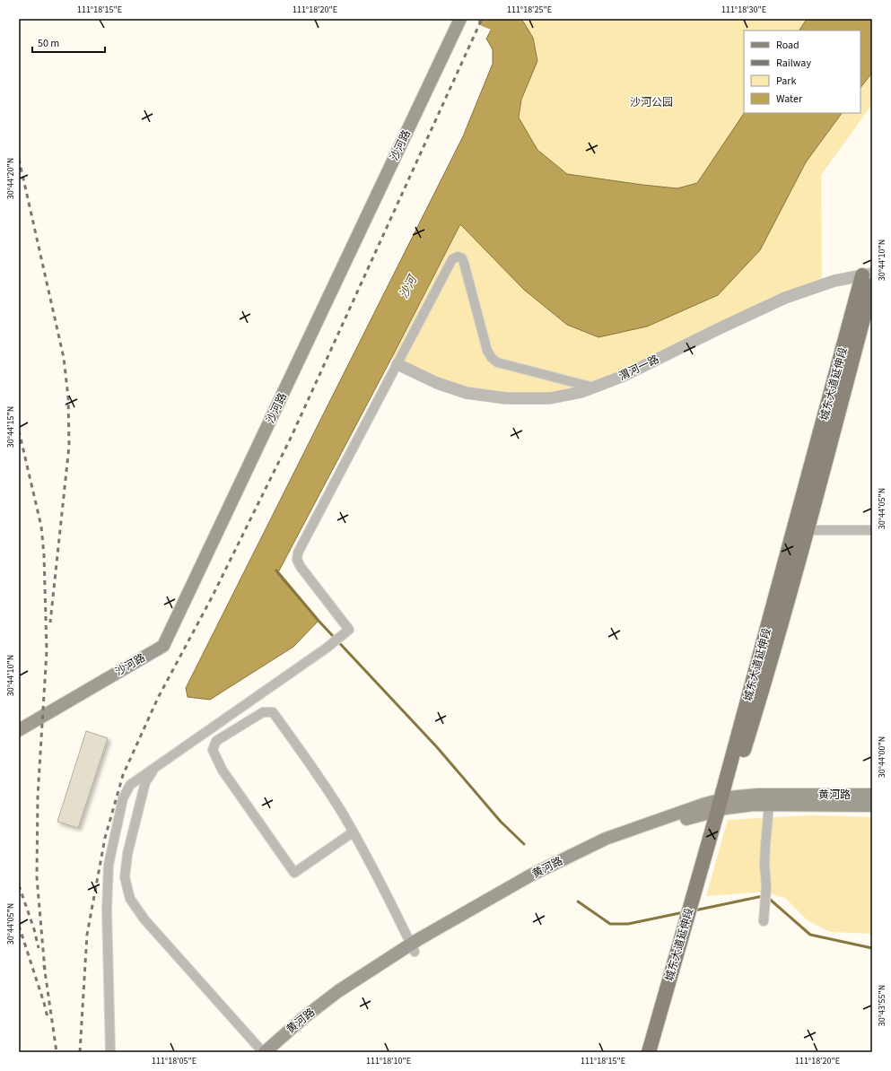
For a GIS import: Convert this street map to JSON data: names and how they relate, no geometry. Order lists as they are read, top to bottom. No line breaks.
{"streets":{"main road":["沙河路","城东大道延伸段","黄河路"],"street":["渭河一路"]},"crossings":[["渭河一路","城东大道延伸段"],["城东大道延伸段","黄河路"]],"water":["沙河"],"parks":["沙河公园"],"legend":["Road","Railway","Park","Water"],"scale_bar":"50 m","coordinates":["111°18'15\"E","111°18'20\"E","111°18'25\"E","111°18'30\"E","30°44'20\"N","30°44'10\"N","30°44'15\"N","30°44'05\"N","30°44'00\"N","30°43'55\"N","111°18'05\"E","111°18'10\"E"]}
